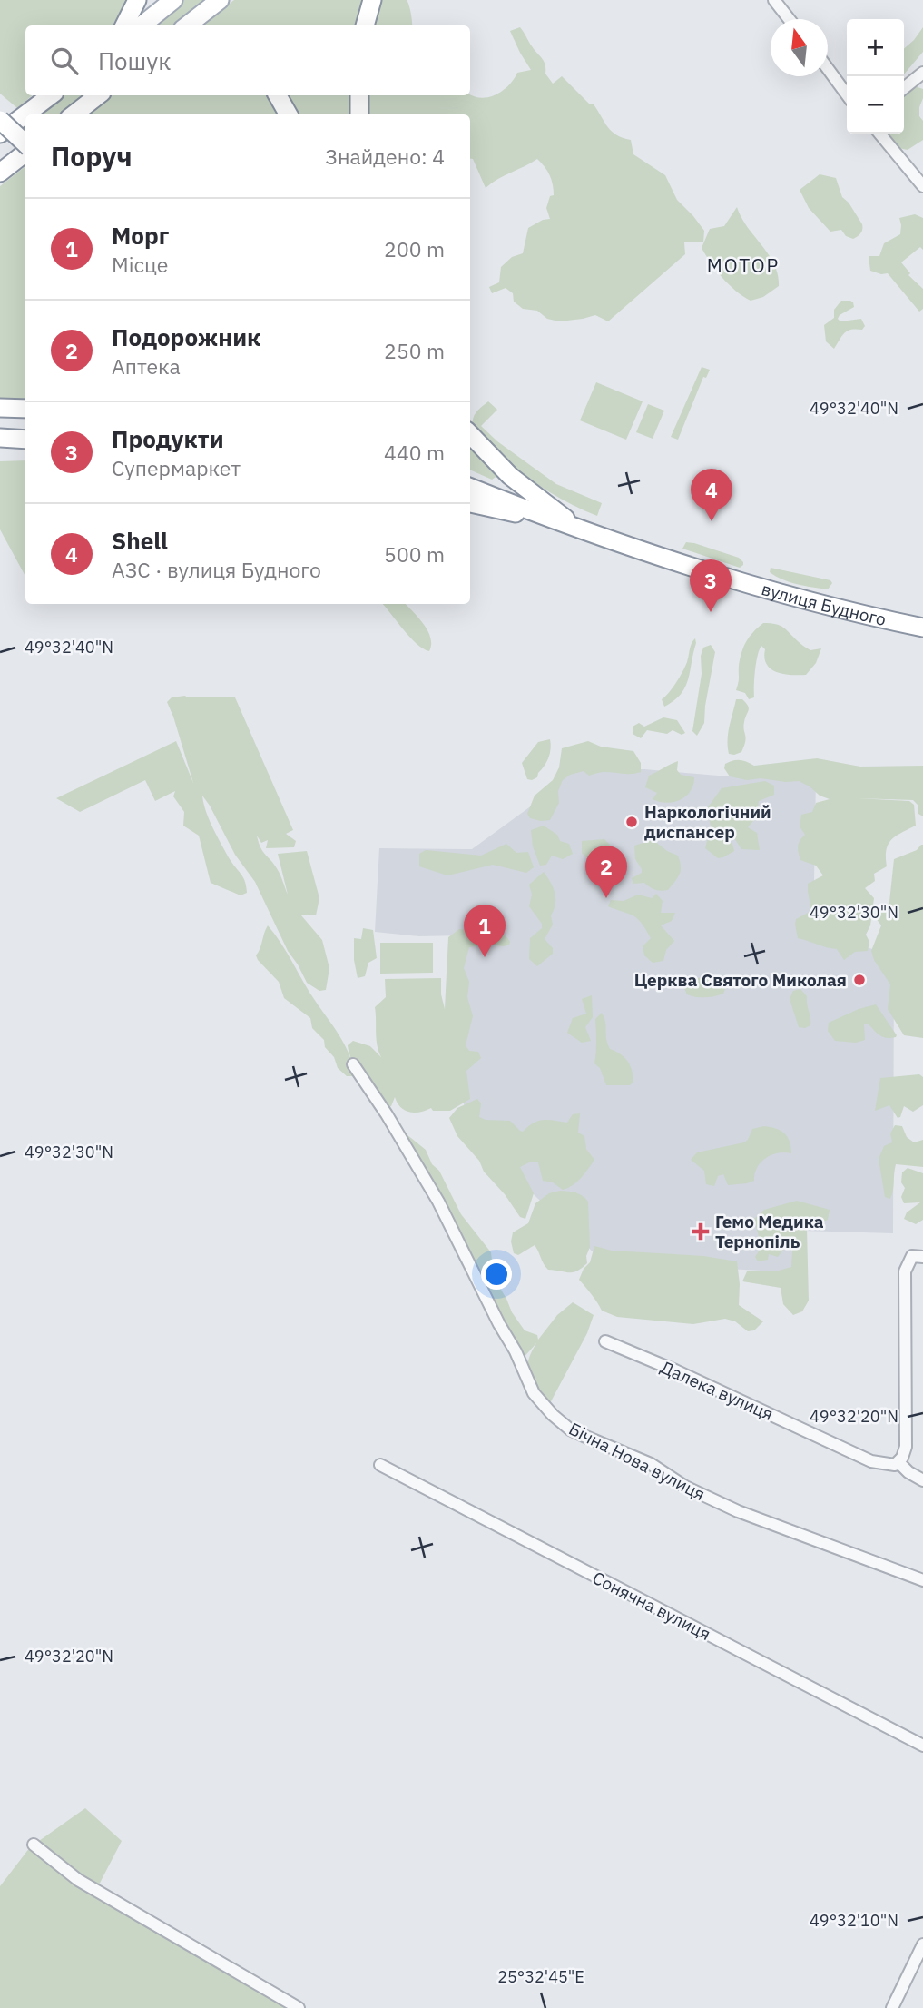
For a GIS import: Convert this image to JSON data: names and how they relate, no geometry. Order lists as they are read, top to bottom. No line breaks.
{"streets":{"main road":["вулиця Будного"],"street":["Далека вулиця","Бічна Нова вулиця","Сонячна вулиця"]},"districts":["МОТОР"],"places":{"other":["Наркологічний диспансер","Церква Святого Миколая"],"health":["Гемо Медика Тернопіль"]},"north":"top","page":{"map_buttons":["+","−"],"search":"Пошук","heading":["Поруч","Знайдено: 4"],"list":[{"mark":"1","name":"Морг","note":"Місце","value":"200 m"},{"mark":"2","name":"Подорожник","note":"Аптека","value":"250 m"},{"mark":"3","name":"Продукти","note":"Супермаркет","value":"440 m"},{"mark":"4","name":"Shell","note":"АЗС · вулиця Будного","value":"500 m"}],"pins":["4","3","2","1"]},"coordinates":["49°32'40\"N","49°32'30\"N","49°32'20\"N","49°32'10\"N","25°32'45\"E"]}
